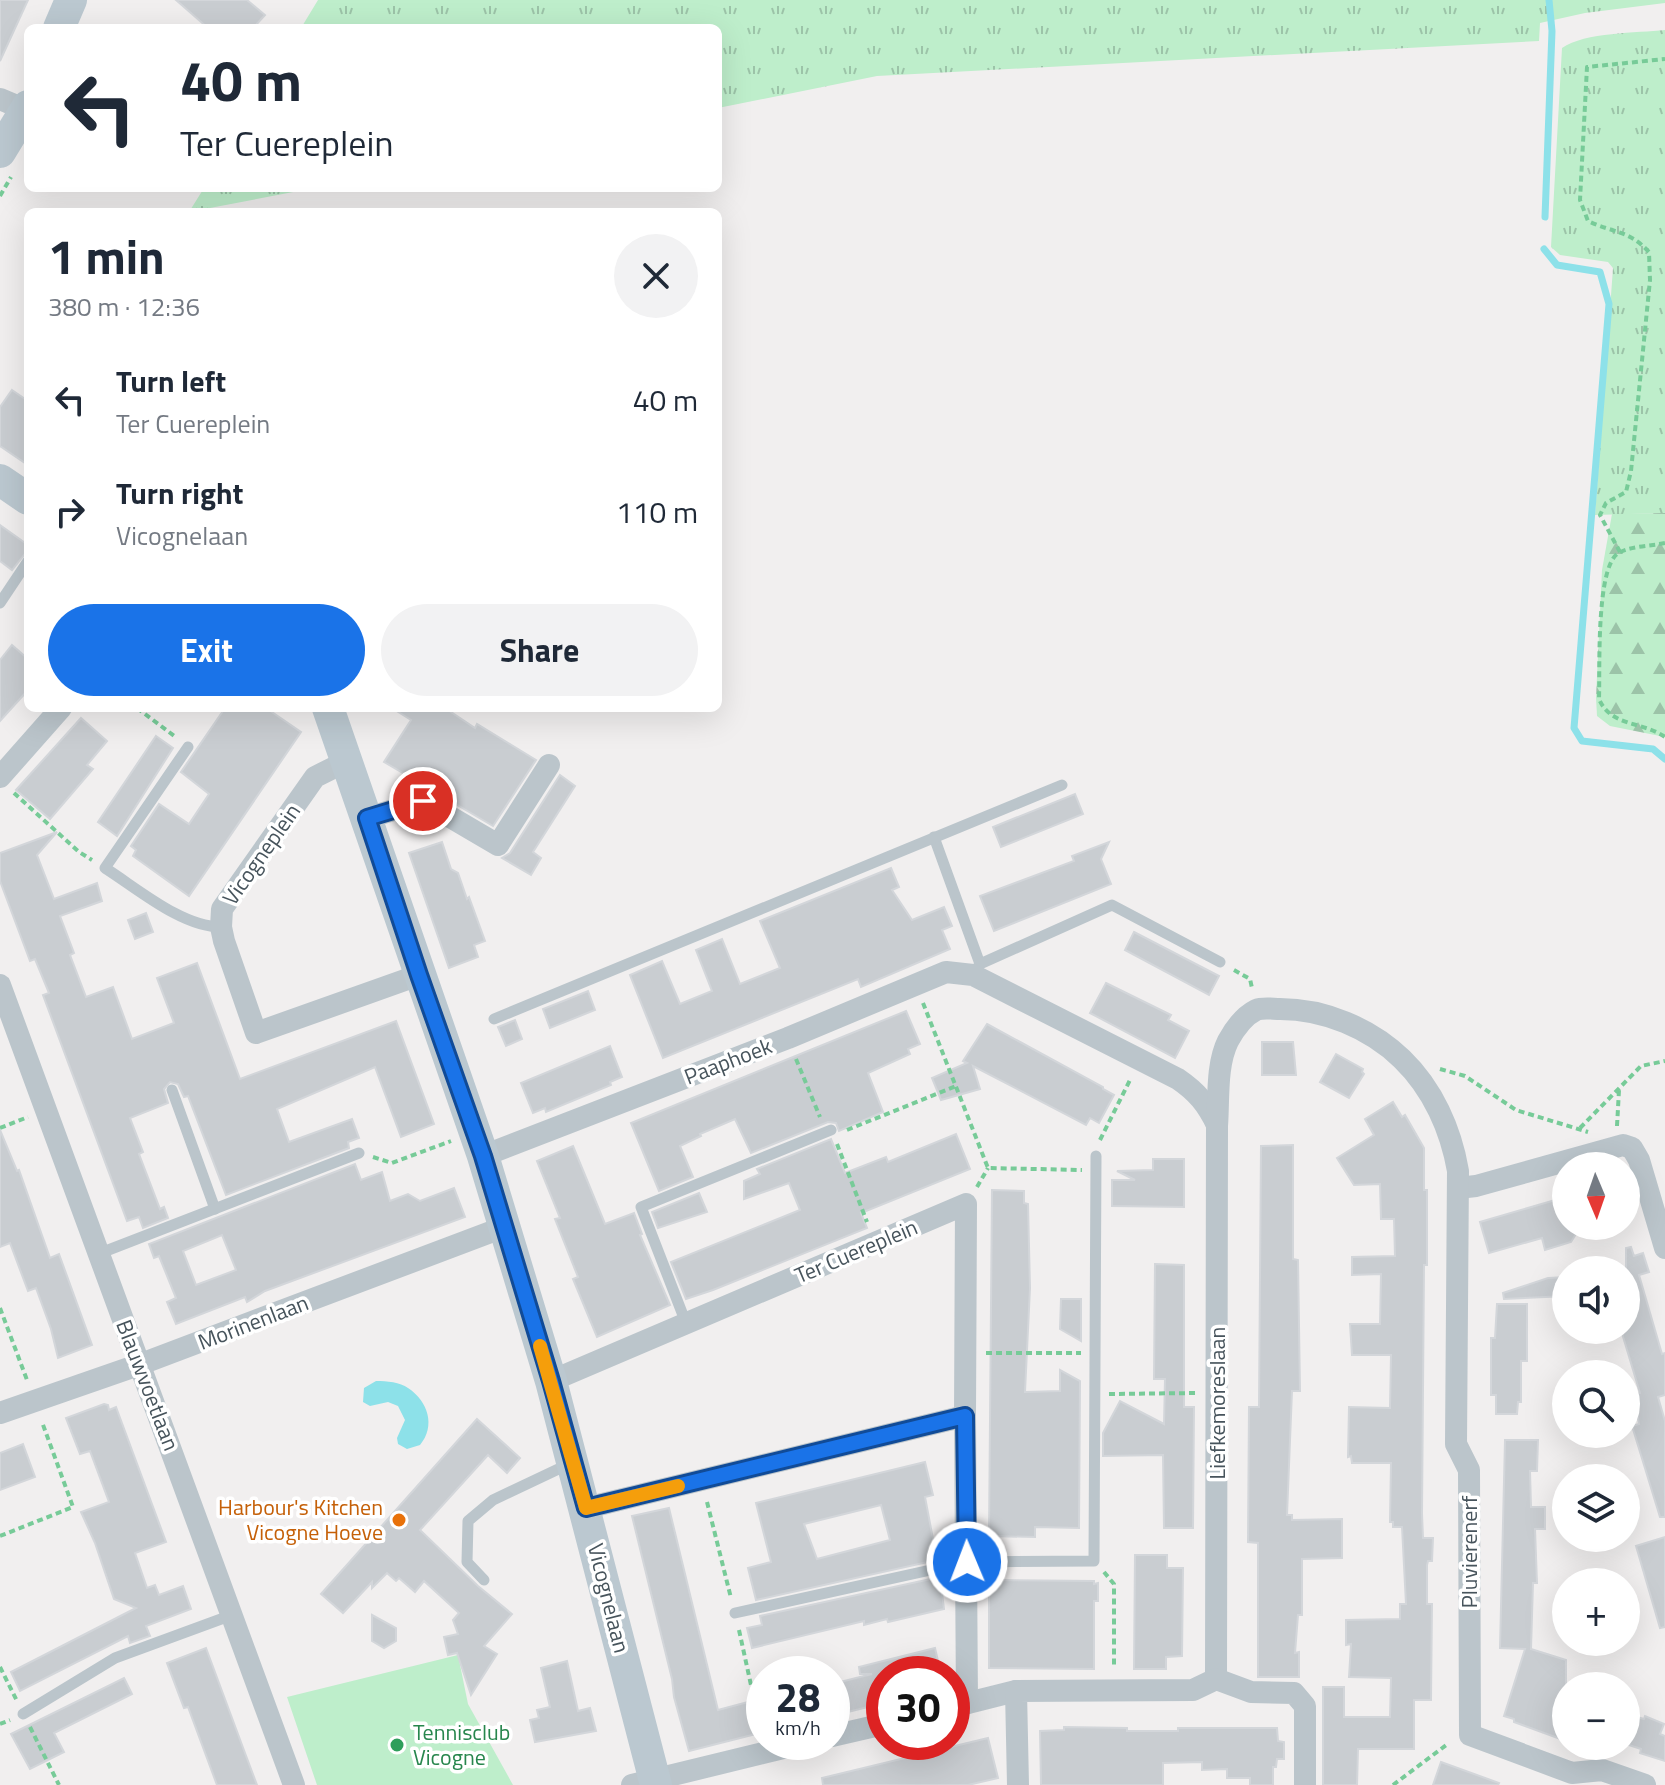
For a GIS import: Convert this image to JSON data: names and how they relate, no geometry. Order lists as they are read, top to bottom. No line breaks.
{"streets":{"street":["Vicogneplein","Paaphoek","Ter Cuereplein","Morinenlaan","Blauwvoetlaan","Liefkemoreslaan","Pluvierenerf","Vicognelaan"]},"crossings":[["Vicogneplein","Vicognelaan"],["Paaphoek","Liefkemoreslaan"],["Paaphoek","Vicognelaan"],["Ter Cuereplein","Vicognelaan"],["Morinenlaan","Blauwvoetlaan"],["Morinenlaan","Vicognelaan"]],"places":["Harbour's Kitchen Vicogne Hoeve","Tennisclub Vicogne"],"north":"bottom","page":{"turn":["40 m","Ter Cuereplein"],"heading":["1 min","380 m · 12:36"],"list":[{"name":"Turn left","note":"Ter Cuereplein","value":"40 m"},{"name":"Turn right","note":"Vicognelaan","value":"110 m"}],"buttons":["Exit","Share"],"map_buttons":["+","−"],"speed":"28 km/h","limit":"30"}}
